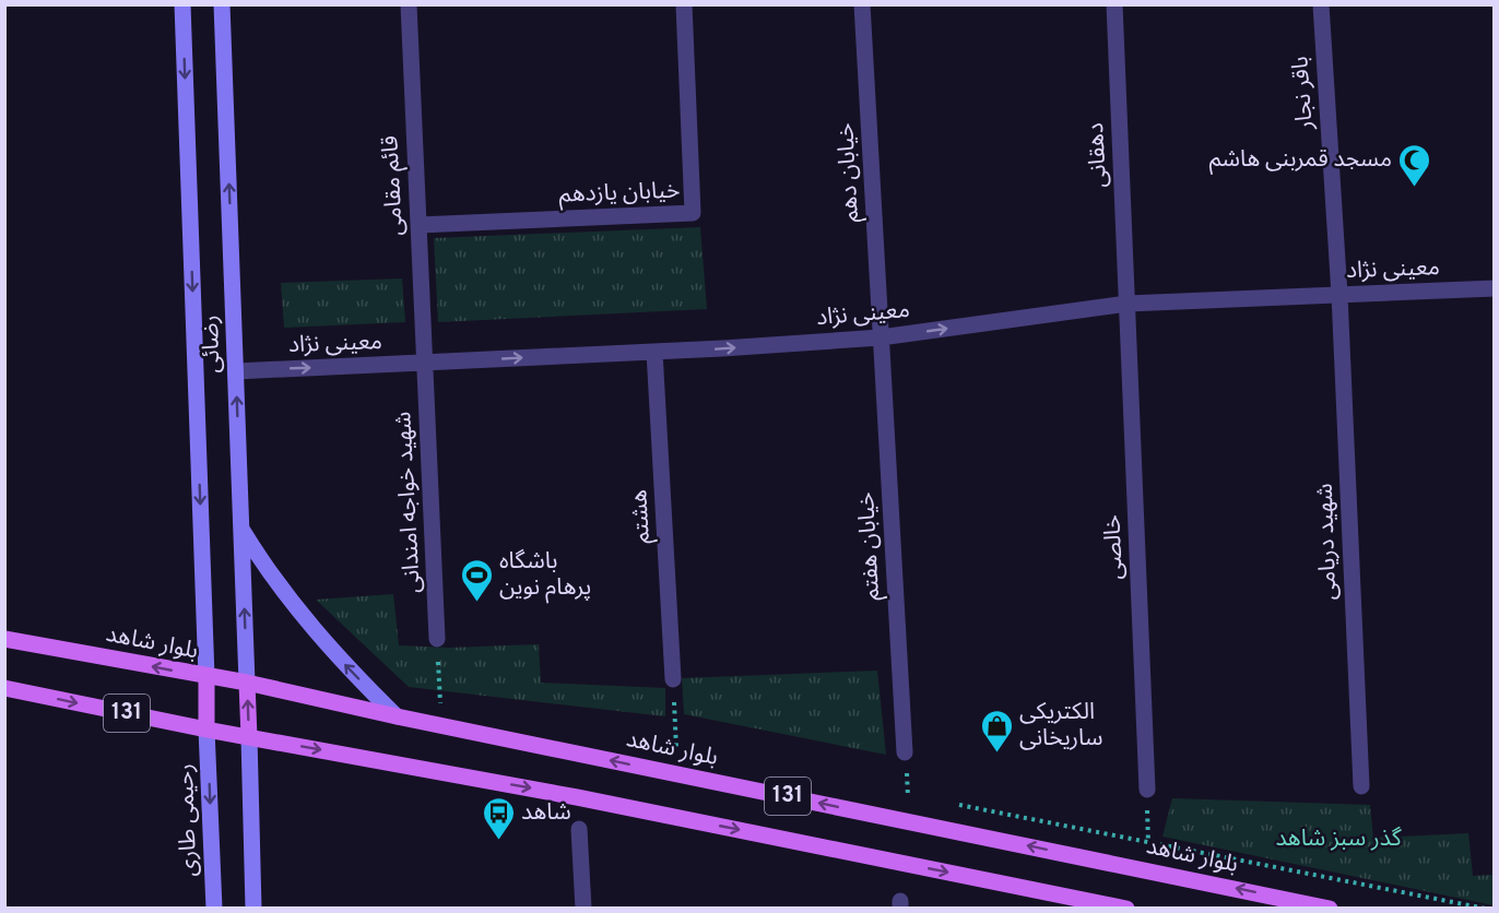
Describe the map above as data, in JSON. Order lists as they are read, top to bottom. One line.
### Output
{"streets":{"main road":["رضائی","بلوار شاهد","131","رحیمی طاری"],"street":["باقر نجار","دهقانی","خیابان دهم","قائم مقامی","خیابان یازدهم","معینی نژاد","شهید خواجه امندانی","هشتم","شهید دریامی","خیابان هفتم","خالصی"]},"crossings":[["باقر نجار","معینی نژاد"],["باقر نجار","شهید دریامی"],["دهقانی","معینی نژاد"],["دهقانی","خالصی"],["خیابان دهم","معینی نژاد"],["خیابان دهم","خیابان هفتم"],["قائم مقامی","خیابان یازدهم"],["قائم مقامی","معینی نژاد"],["قائم مقامی","شهید خواجه امندانی"],["معینی نژاد","رضائی"],["معینی نژاد","شهید خواجه امندانی"],["معینی نژاد","هشتم"],["معینی نژاد","شهید دریامی"],["معینی نژاد","خیابان هفتم"],["معینی نژاد","خالصی"],["رضائی","بلوار شاهد"],["131","رحیمی طاری"]],"one_way":["معینی نژاد"],"parks":["گذر سبز شاهد"],"places":{"mosque":["مسجد قمربنی هاشم"],"sports":["باشگاه پرهام نوین"],"shop":["الکتریکی ساریخانی"],"bus stop":["شاهد"]}}
